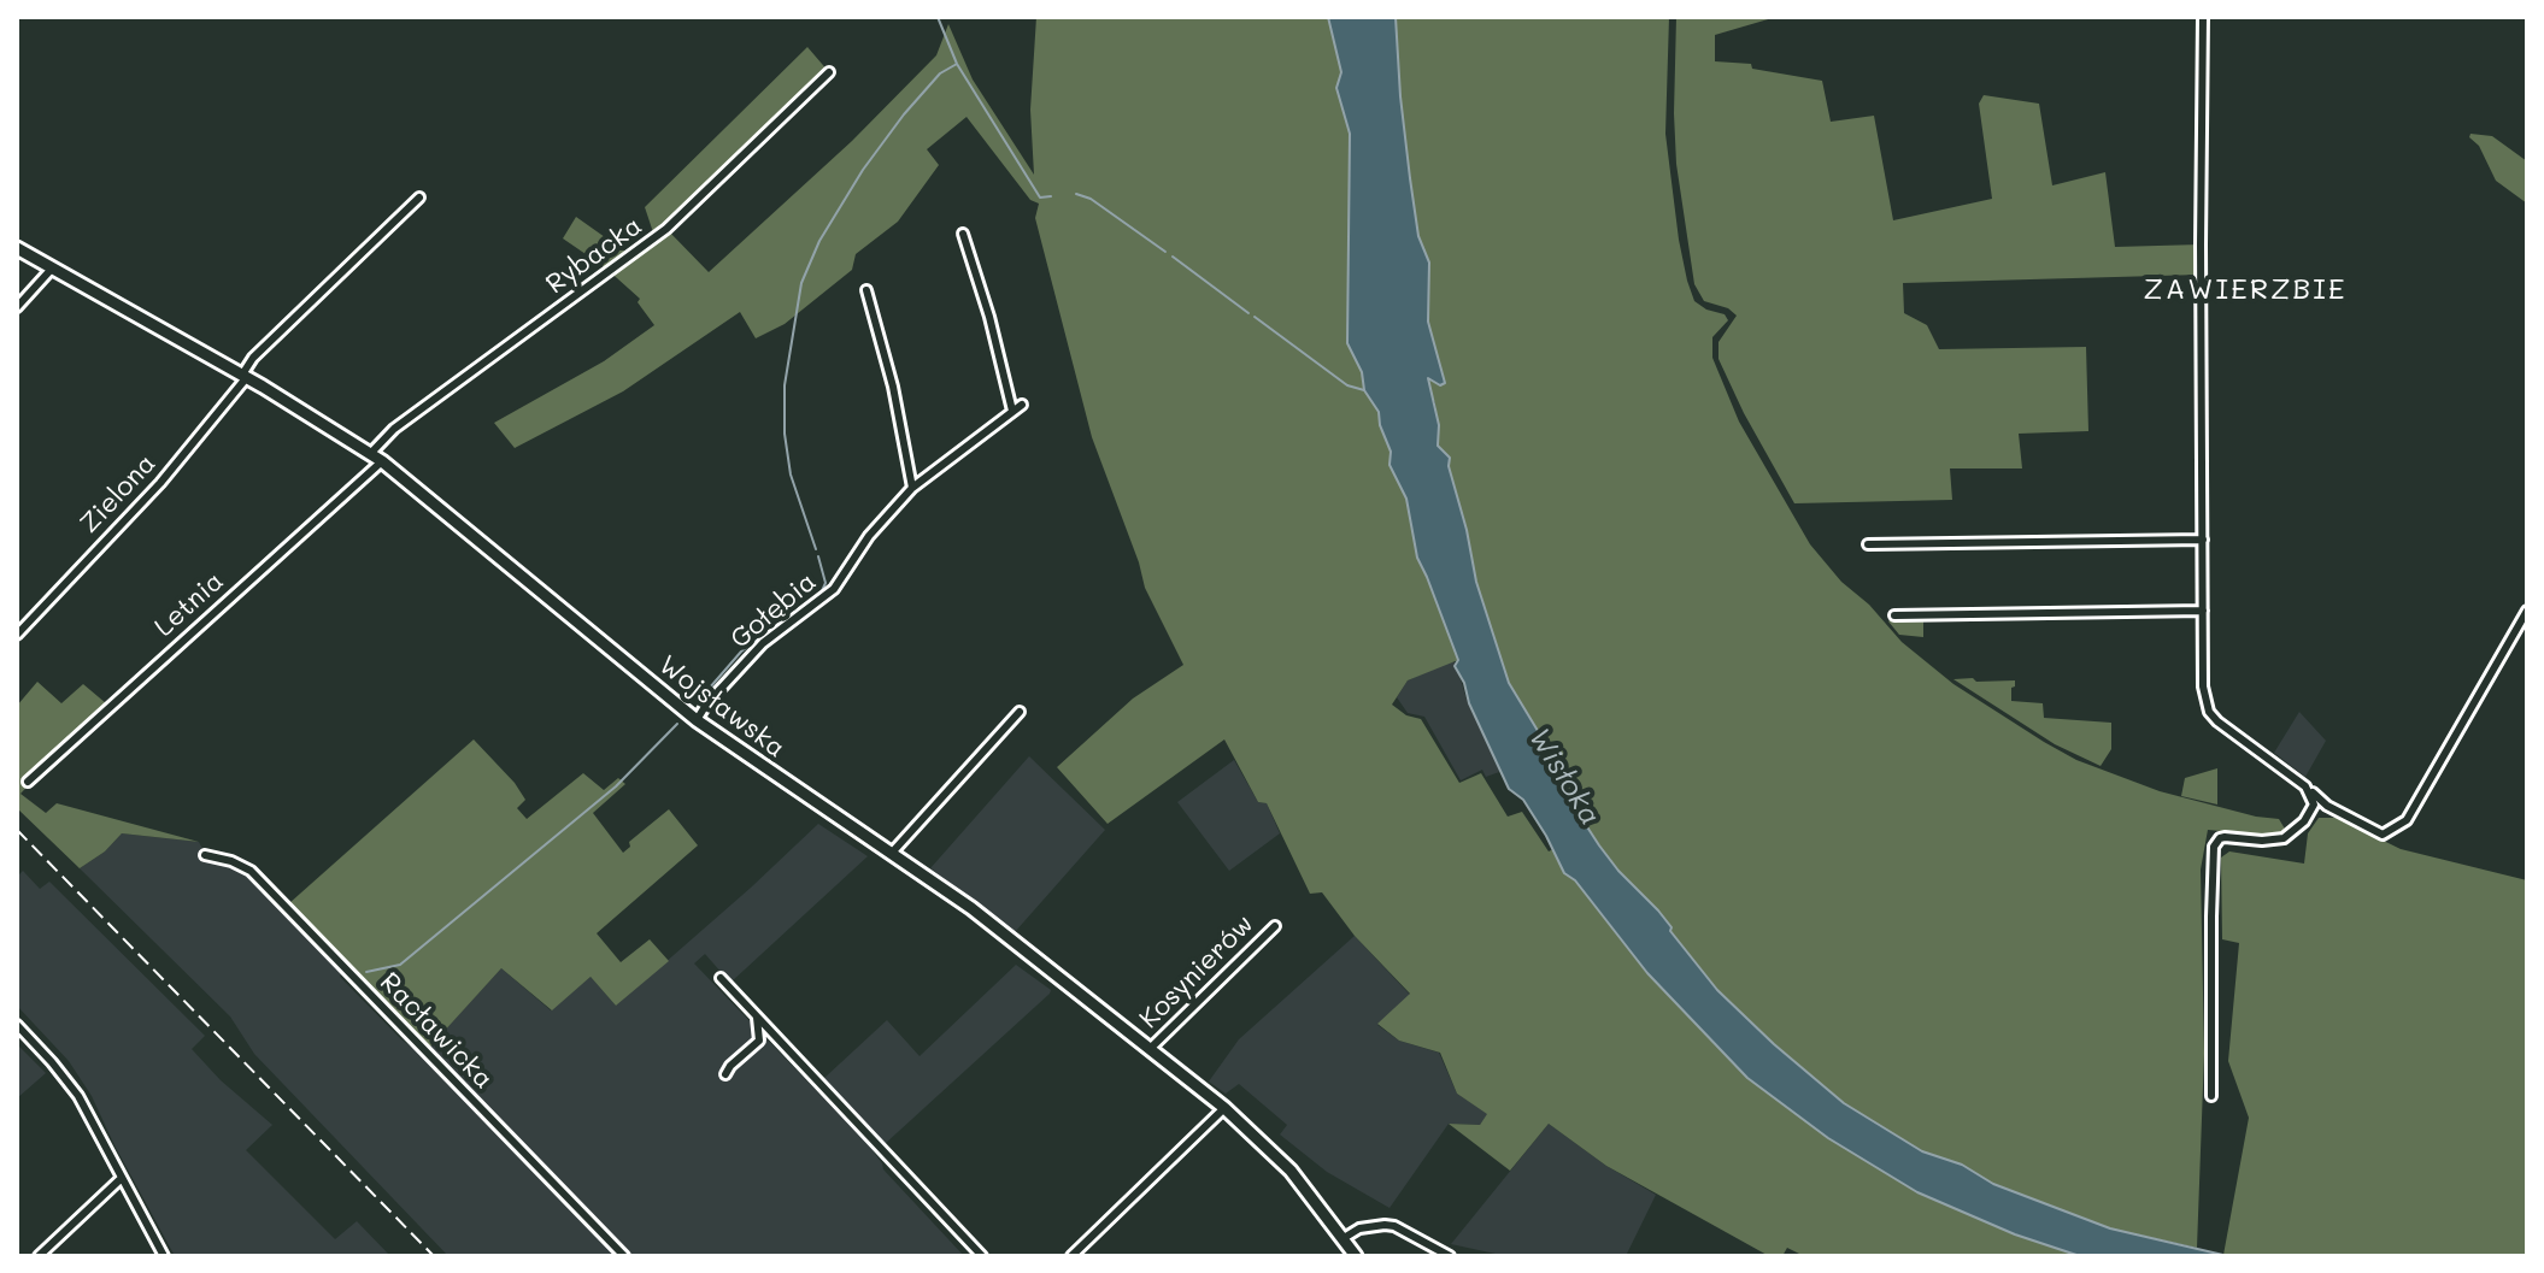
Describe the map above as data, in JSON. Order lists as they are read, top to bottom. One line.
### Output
{"streets":{"street":["Rybacka","Zielona","Letnia","Gołębia","Wojsławska","Kosynierów","Racławicka"]},"crossings":[["Rybacka","Wojsławska"],["Zielona","Wojsławska"],["Letnia","Wojsławska"],["Gołębia","Wojsławska"],["Wojsławska","Kosynierów"]],"districts":["ZAWIERZBIE"],"water":["Wisłoka"]}
